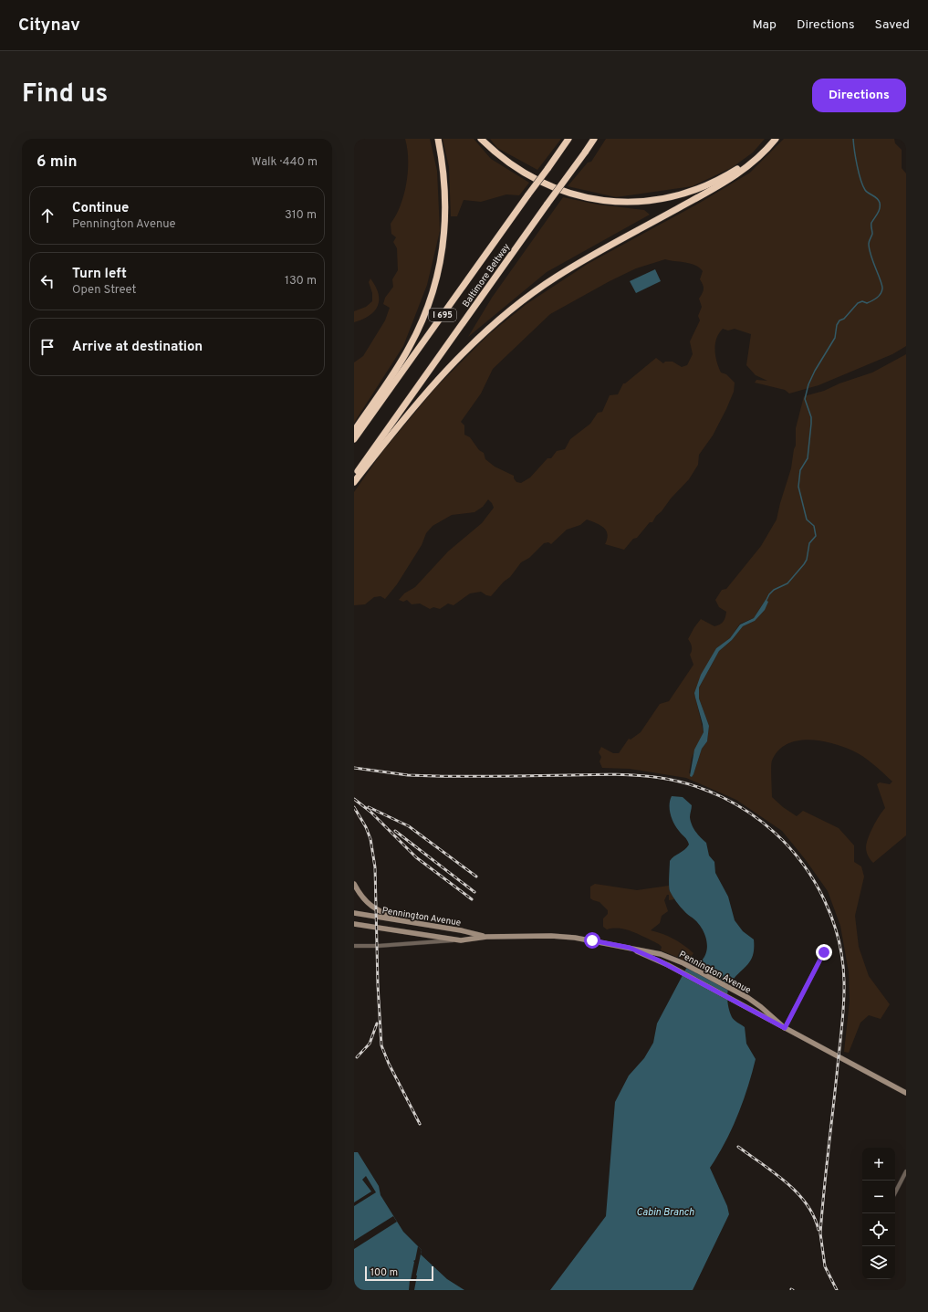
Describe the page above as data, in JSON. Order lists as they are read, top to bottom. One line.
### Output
{"streets":{"highway":["Baltimore Beltway","I 695"],"main road":["Pennington Avenue"]},"water":["Cabin Branch"],"scale_bar":"100 m","page":{"header":"Citynav","nav":["Map","Directions","Saved"],"title":"Find us","buttons":"Directions","heading":["6 min","Walk · 440 m"],"list":[["Continue","Pennington Avenue","310 m"],["Turn left","Open Street","130 m"],"Arrive at destination"],"map_buttons":["+","−"],"scale":"100 m"}}
